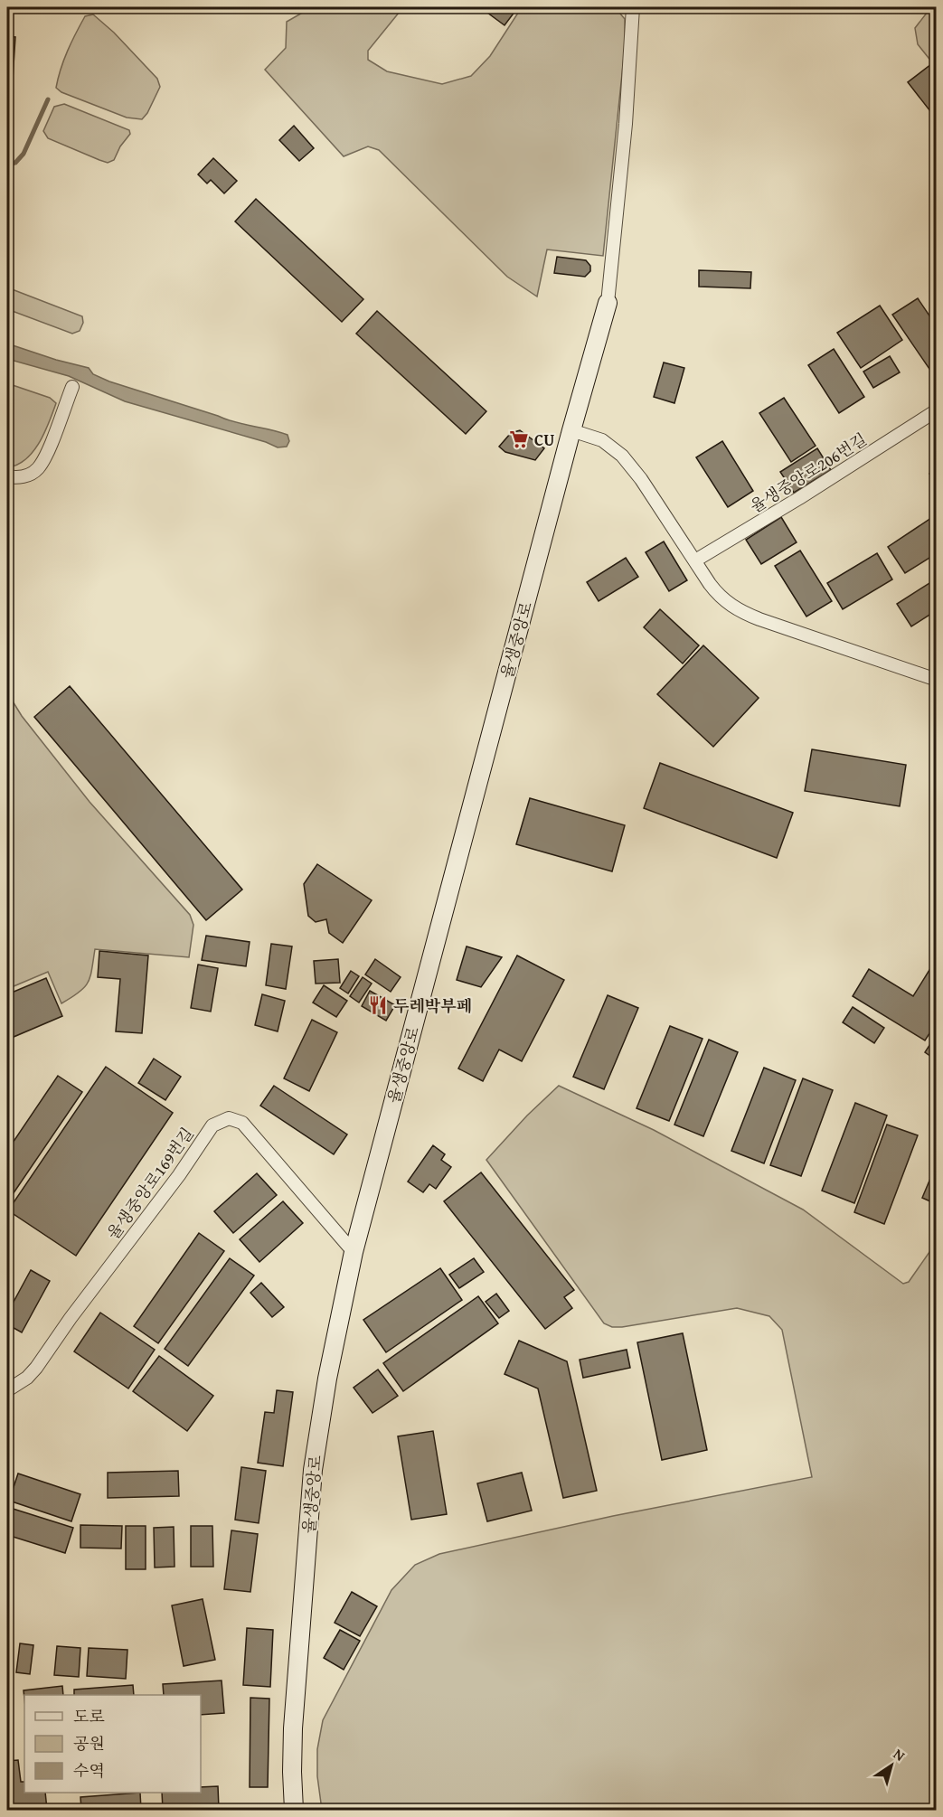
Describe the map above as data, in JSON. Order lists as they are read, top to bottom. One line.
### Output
{"streets":{"street":["율생중앙로206번길","율생중앙로","율생중앙로169번길"]},"crossings":[["율생중앙로","율생중앙로169번길"]],"places":{"supermarket":["CU"],"restaurant":["두레박부페"]},"legend":["도로","공원","수역"],"north":"top right"}
